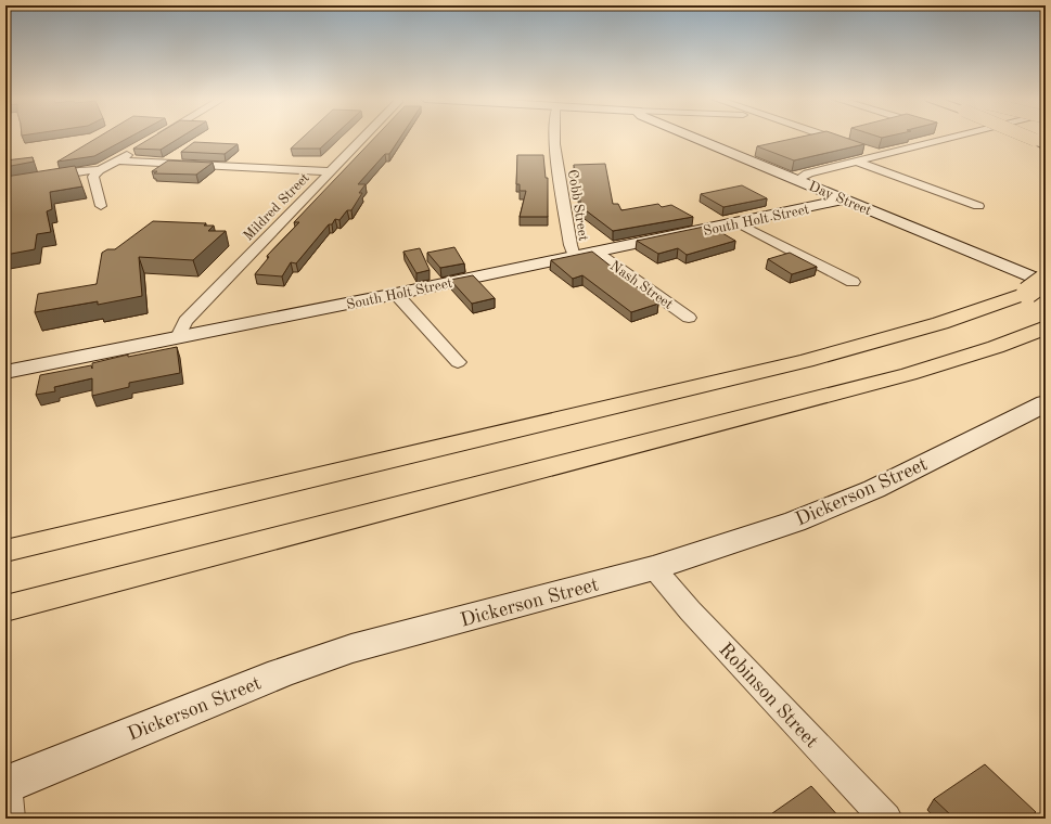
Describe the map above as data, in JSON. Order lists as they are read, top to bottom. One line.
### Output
{"streets":{"street":["Day Street","Cobb Street","Mildred Street","South Holt Street","Nash Street","Dickerson Street","Robinson Street"]},"crossings":[["Day Street","South Holt Street"],["Cobb Street","South Holt Street"],["Mildred Street","South Holt Street"],["South Holt Street","Nash Street"],["Dickerson Street","Robinson Street"]]}
